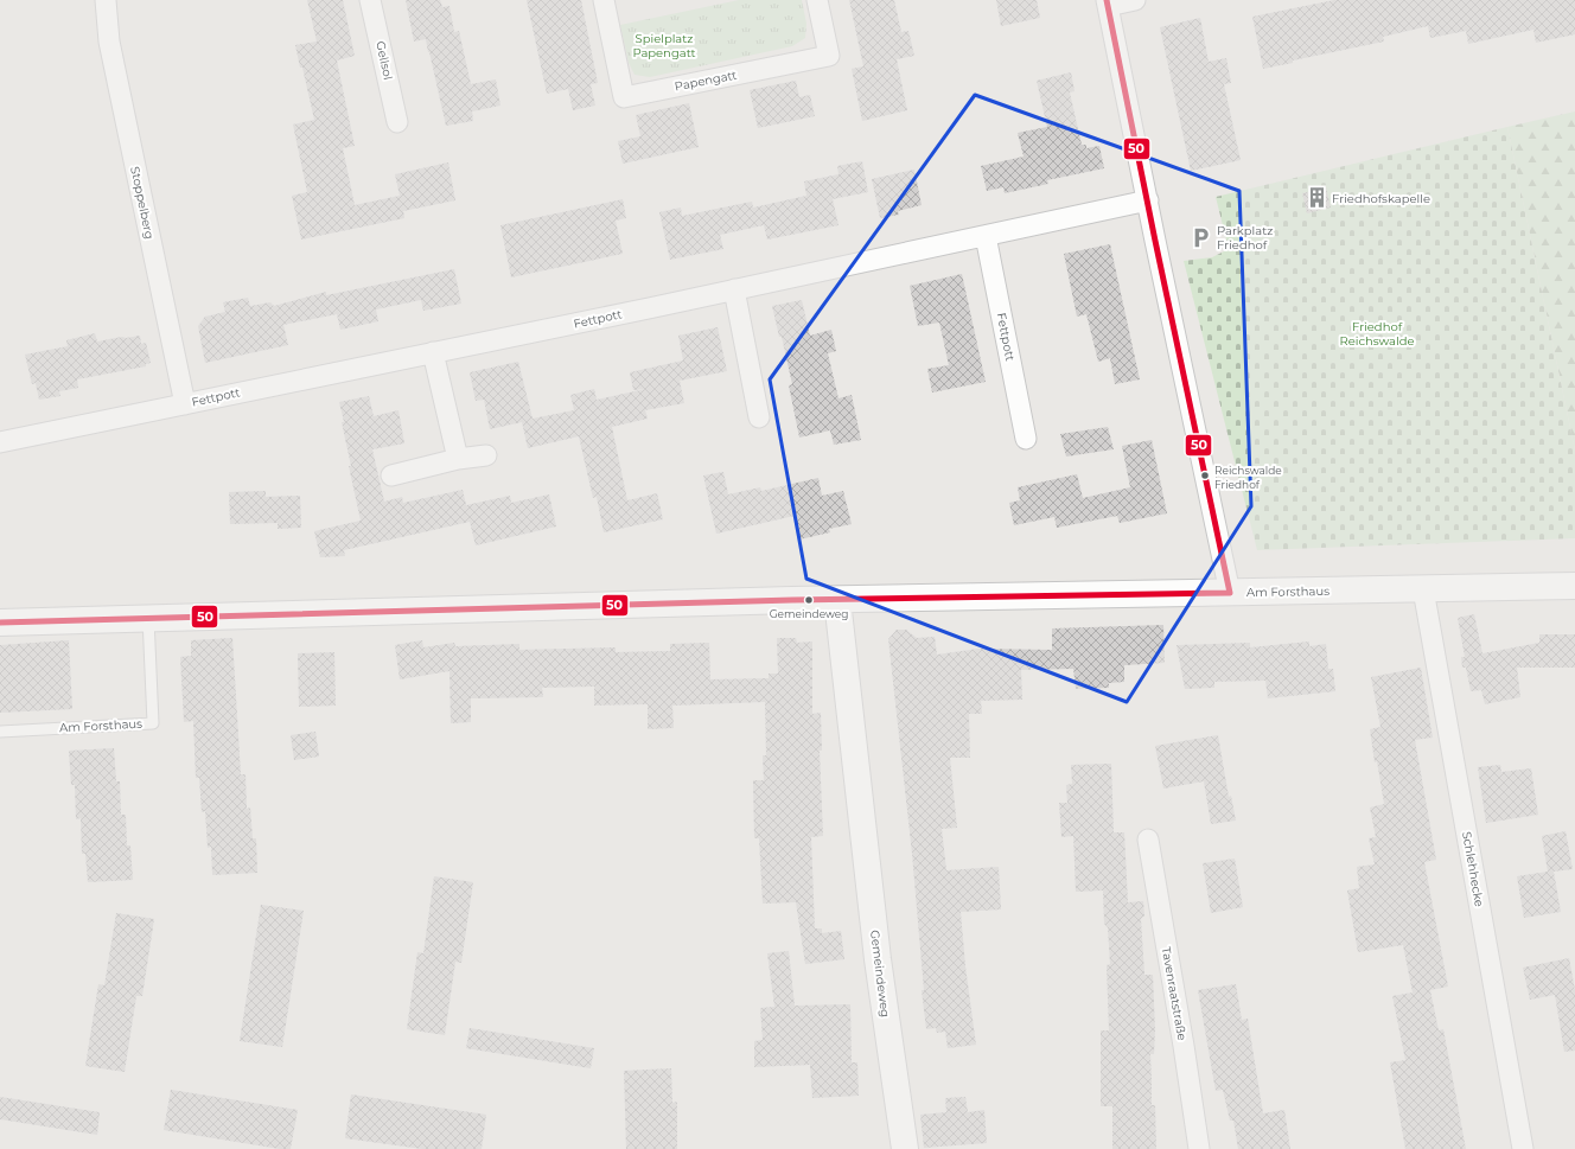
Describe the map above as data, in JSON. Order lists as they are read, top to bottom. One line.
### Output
{"streets":{"street":["Gellsol","Papengatt","Stoppelberg","Fettpott","Am Forsthaus","Schlehhecke","Gemeindeweg","Tavenraatstraße"]},"crossings":[["Stoppelberg","Fettpott"],["Am Forsthaus","Schlehhecke"],["Am Forsthaus","Gemeindeweg"]],"parks":["Spielplatz Papengatt","Friedhof Reichswalde"],"places":{"building":["Friedhofskapelle"],"parking":["Parkplatz Friedhof"],"other":["Reichswalde Friedhof","Gemeindeweg"]},"lines":["transit line 50"]}
